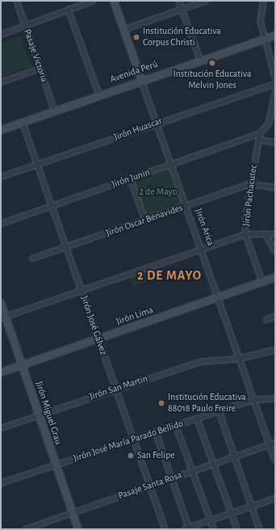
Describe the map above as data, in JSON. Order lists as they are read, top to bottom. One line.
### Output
{"streets":{"street":["Pasaje Victoria","Avenida Perú","Jirón Huascar","Jirón Junin","Jirón Pachacutec","Jirón Oscar Benavides","Jirón Arica","Jirón Lima","Jirón José Gálvez","Jirón San Martin","Jirón Miguel Grau","Jirón José María Parado Bellido","Pasaje Santa Rosa"]},"crossings":[["Pasaje Victoria","Avenida Perú"],["Avenida Perú","Jirón Arica"],["Avenida Perú","Jirón José Gálvez"],["Jirón Huascar","Jirón Arica"],["Jirón Huascar","Jirón José Gálvez"],["Jirón Junin","Jirón Pachacutec"],["Jirón Junin","Jirón Arica"],["Jirón Junin","Jirón José Gálvez"],["Jirón Pachacutec","Jirón Oscar Benavides"],["Jirón Pachacutec","Jirón Lima"],["Jirón Oscar Benavides","Jirón Arica"],["Jirón Oscar Benavides","Jirón José Gálvez"],["Jirón Arica","Jirón Lima"],["Jirón Arica","Jirón San Martin"],["Jirón Arica","Jirón José María Parado Bellido"],["Jirón Arica","Pasaje Santa Rosa"],["Jirón Lima","Jirón José Gálvez"],["Jirón Lima","Jirón Miguel Grau"],["Jirón José Gálvez","Jirón San Martin"],["Jirón José Gálvez","Jirón José María Parado Bellido"],["Jirón José Gálvez","Pasaje Santa Rosa"],["Jirón San Martin","Jirón Miguel Grau"],["Jirón Miguel Grau","Jirón José María Parado Bellido"],["Jirón Miguel Grau","Pasaje Santa Rosa"]],"districts":["2 DE MAYO"],"parks":["2 de Mayo"],"places":["Institución Educativa Corpus Christi","Institución Educativa Melvin Jones","Institución Educativa 88018 Paulo Freire","San Felipe"]}
